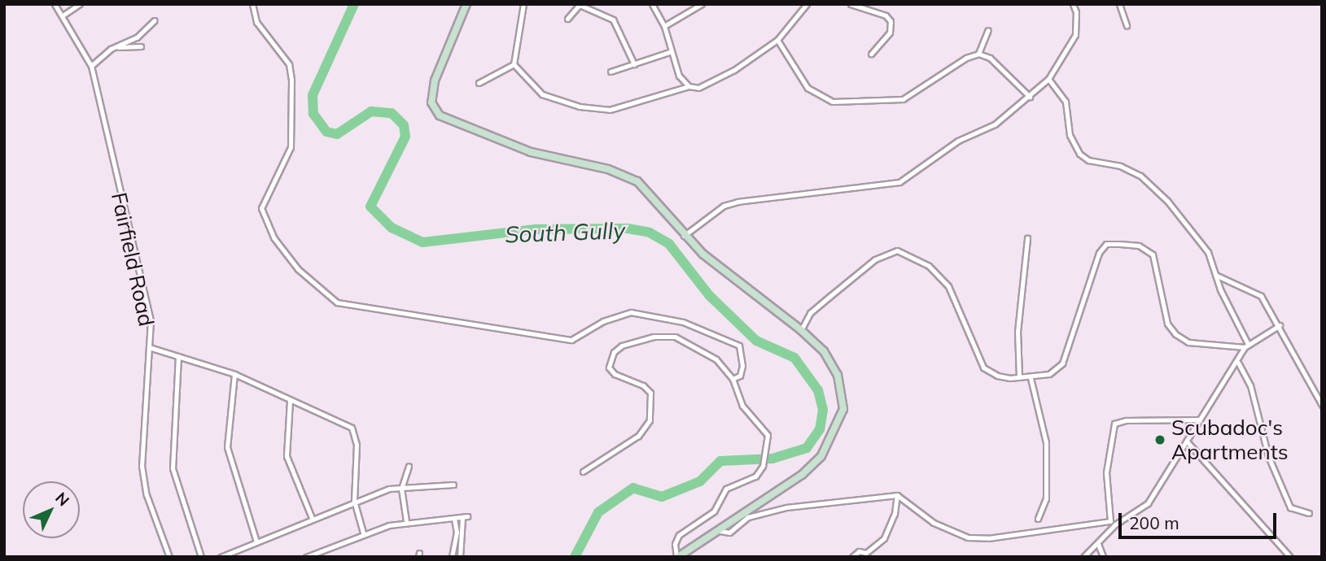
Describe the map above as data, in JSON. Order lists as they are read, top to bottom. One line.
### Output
{"streets":{"street":["Fairfield Road"]},"water":["South Gully"],"places":["Scubadoc's Apartments"],"scale_bar":"200 m","north":"top right"}
